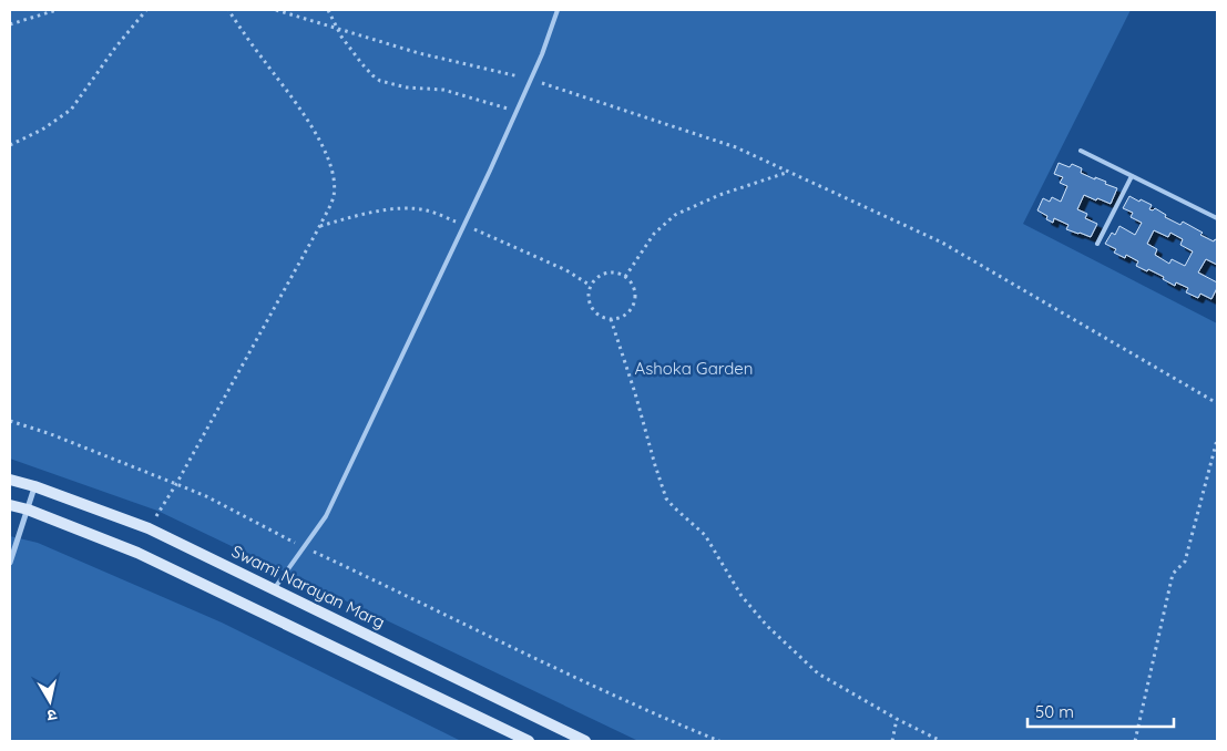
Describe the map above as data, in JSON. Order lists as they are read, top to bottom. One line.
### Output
{"streets":{"main road":["Swami Narayan Marg"]},"parks":["Ashoka Garden"],"scale_bar":"50 m","north":"bottom"}
